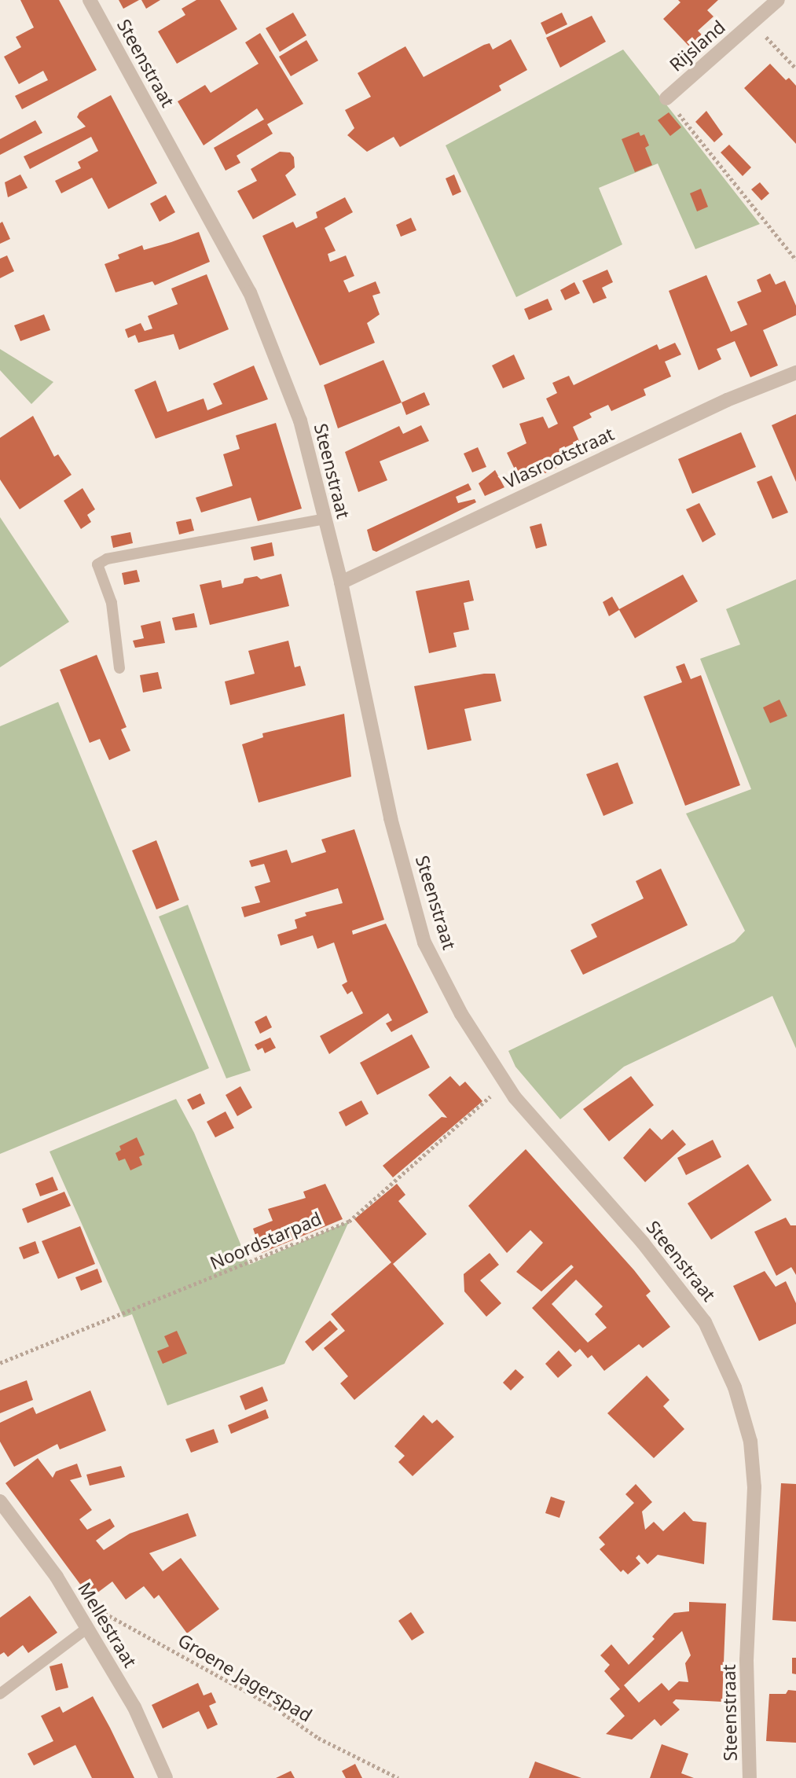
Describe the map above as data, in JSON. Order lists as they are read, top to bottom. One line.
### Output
{"streets":{"street":["Rijsland","Steenstraat","Vlasrootstraat","Mellestraat"],"path":["Noordstarpad","Groene Jagerspad"]},"crossings":[["Steenstraat","Vlasrootstraat"],["Steenstraat","Noordstarpad"],["Mellestraat","Groene Jagerspad"]]}
